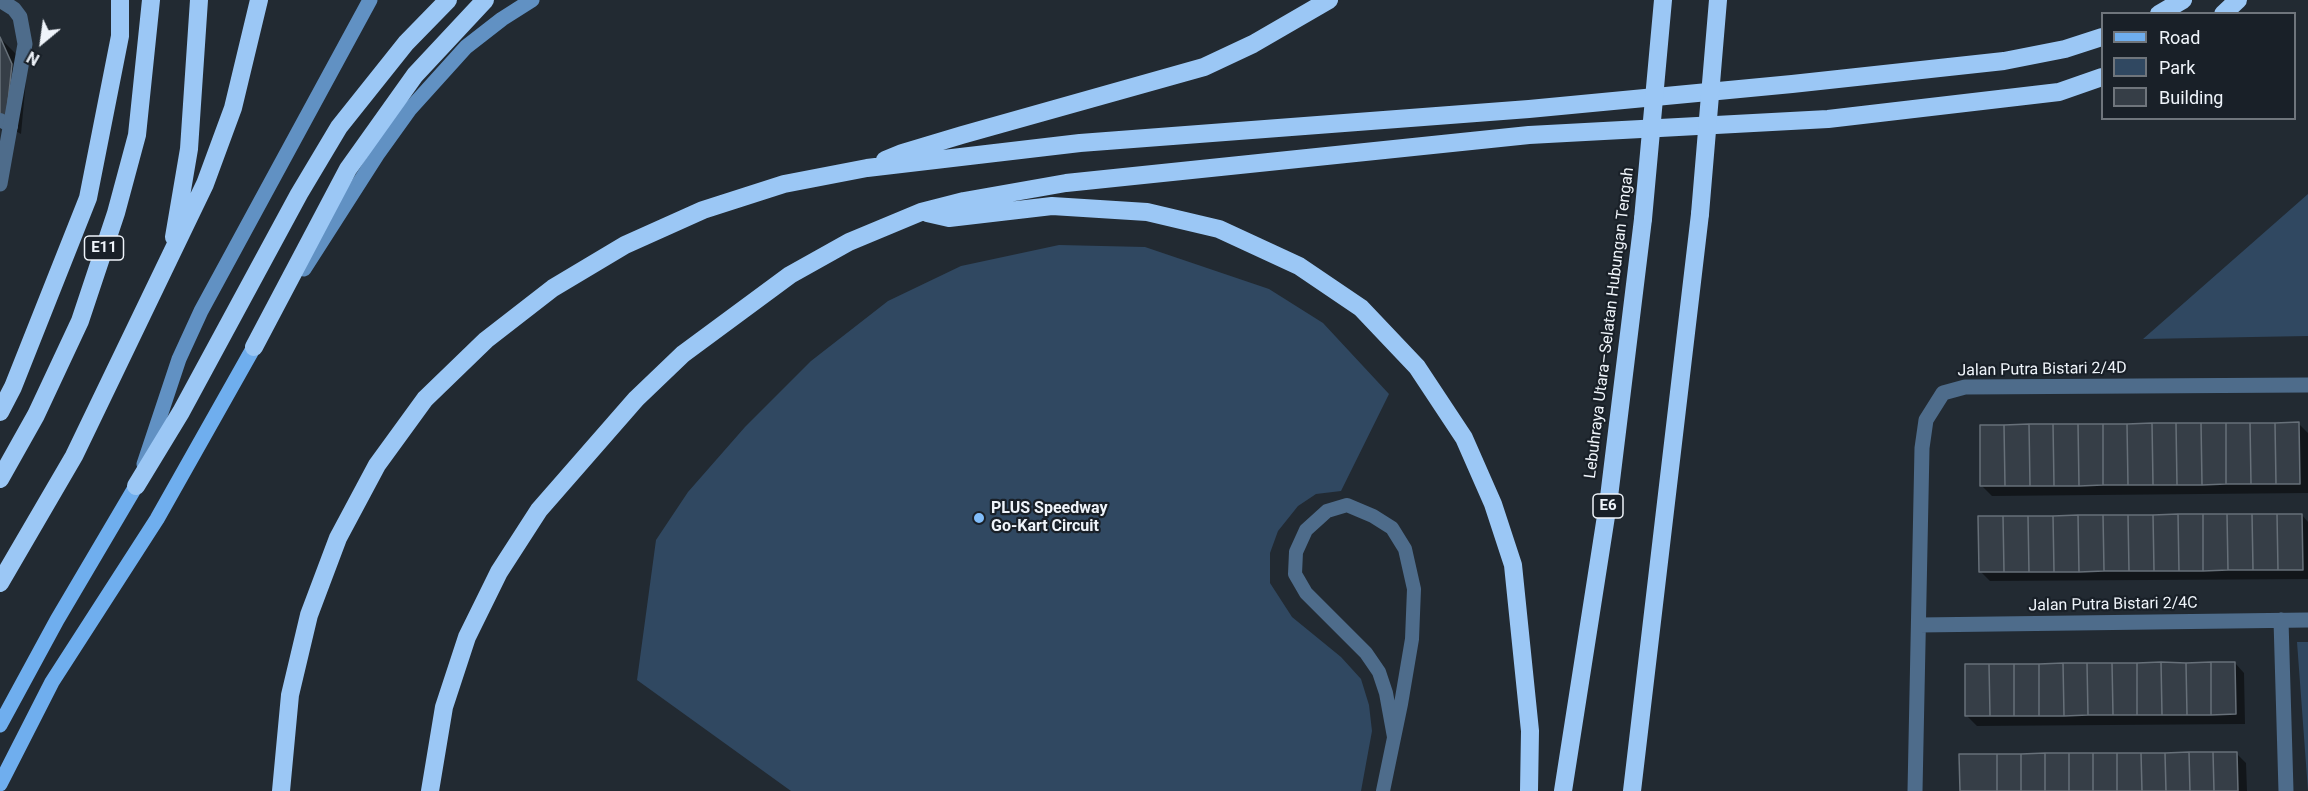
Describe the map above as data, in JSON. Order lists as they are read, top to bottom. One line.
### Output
{"streets":{"highway":["E11","Lebuhraya Utara–Selatan Hubungan Tengah","E6"],"street":["Jalan Putra Bistari 2/4D","Jalan Putra Bistari 2/4C"]},"crossings":[["Jalan Putra Bistari 2/4D","Jalan Putra Bistari 2/4C"]],"places":["PLUS Speedway Go-Kart Circuit"],"legend":["Road","Park","Building"],"north":"bottom left"}
